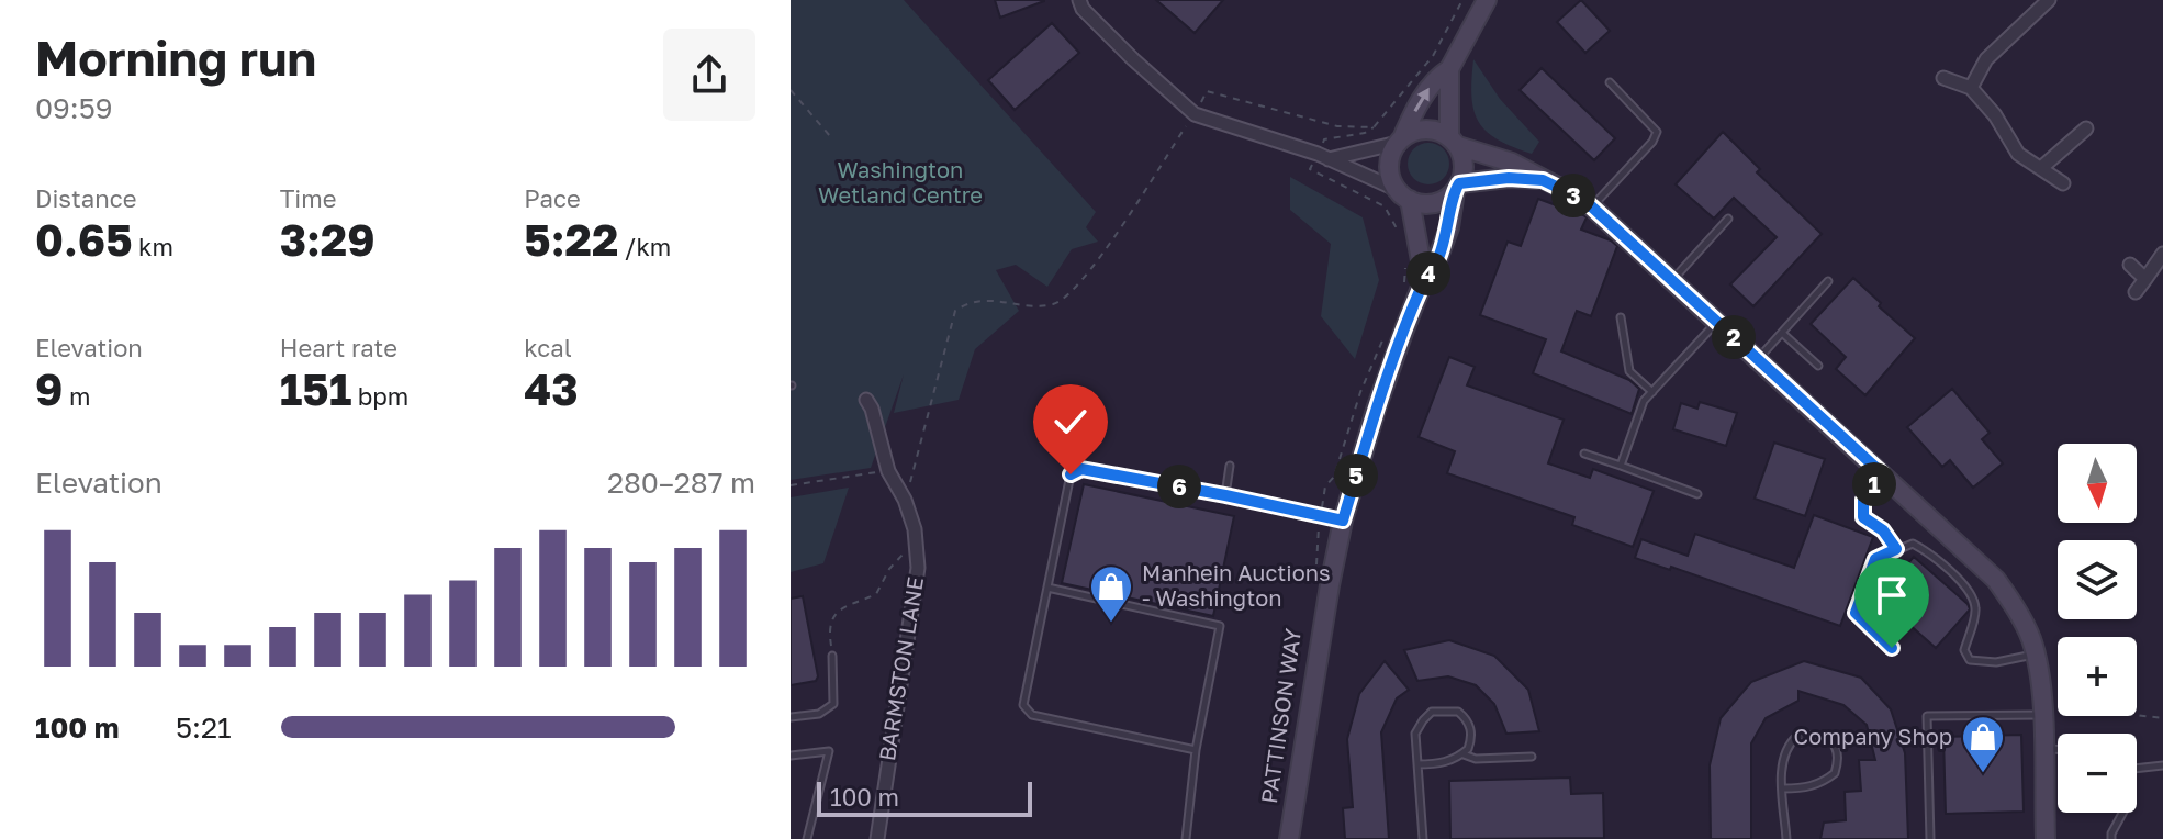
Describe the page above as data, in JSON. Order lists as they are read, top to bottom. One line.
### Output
{"streets":{"street":["BARMSTON LANE"]},"parks":["Washington Wetland Centre"],"places":{"shop":["Manhein Auctions - Washington","Company Shop"]},"scale_bar":"100 m","north":"bottom","page":{"heading":["Morning run","09:59"],"stats":[["Distance","0.65 km"],["Time","3:29"],["Pace","5:22 /km"],["Elevation","9 m"],["Heart rate","151 bpm"],["kcal","43"]],"pins":["3","4","2","5","1","6"],"map_buttons":["+","−"],"chart":["Elevation","280–287 m"],"list":[{"name":"100 m","note":"5:21"}],"scale":"100 m"}}
